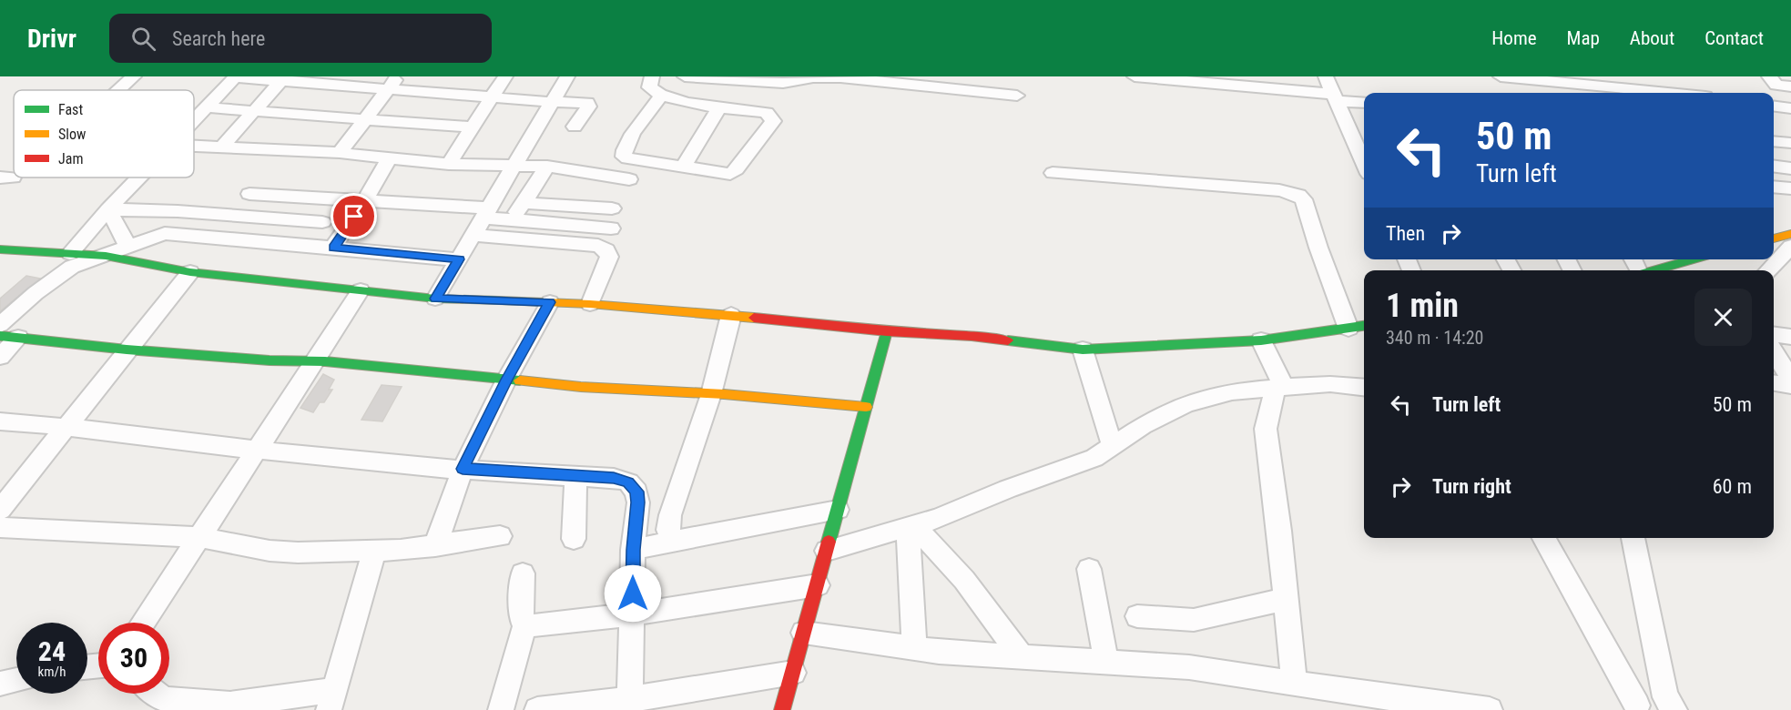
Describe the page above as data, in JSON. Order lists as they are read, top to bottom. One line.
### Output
{"legend":["Fast","Slow","Jam"],"page":{"header":"Drivr","search":"Search here","nav":["Home","Map","About","Contact"],"turn":["50 m","Turn left"],"then":"Then","heading":["1 min","340 m · 14:20"],"list":[{"name":"Turn left","value":"50 m"},{"name":"Turn right","value":"60 m"}],"speed":"24 km/h","limit":"30"}}
